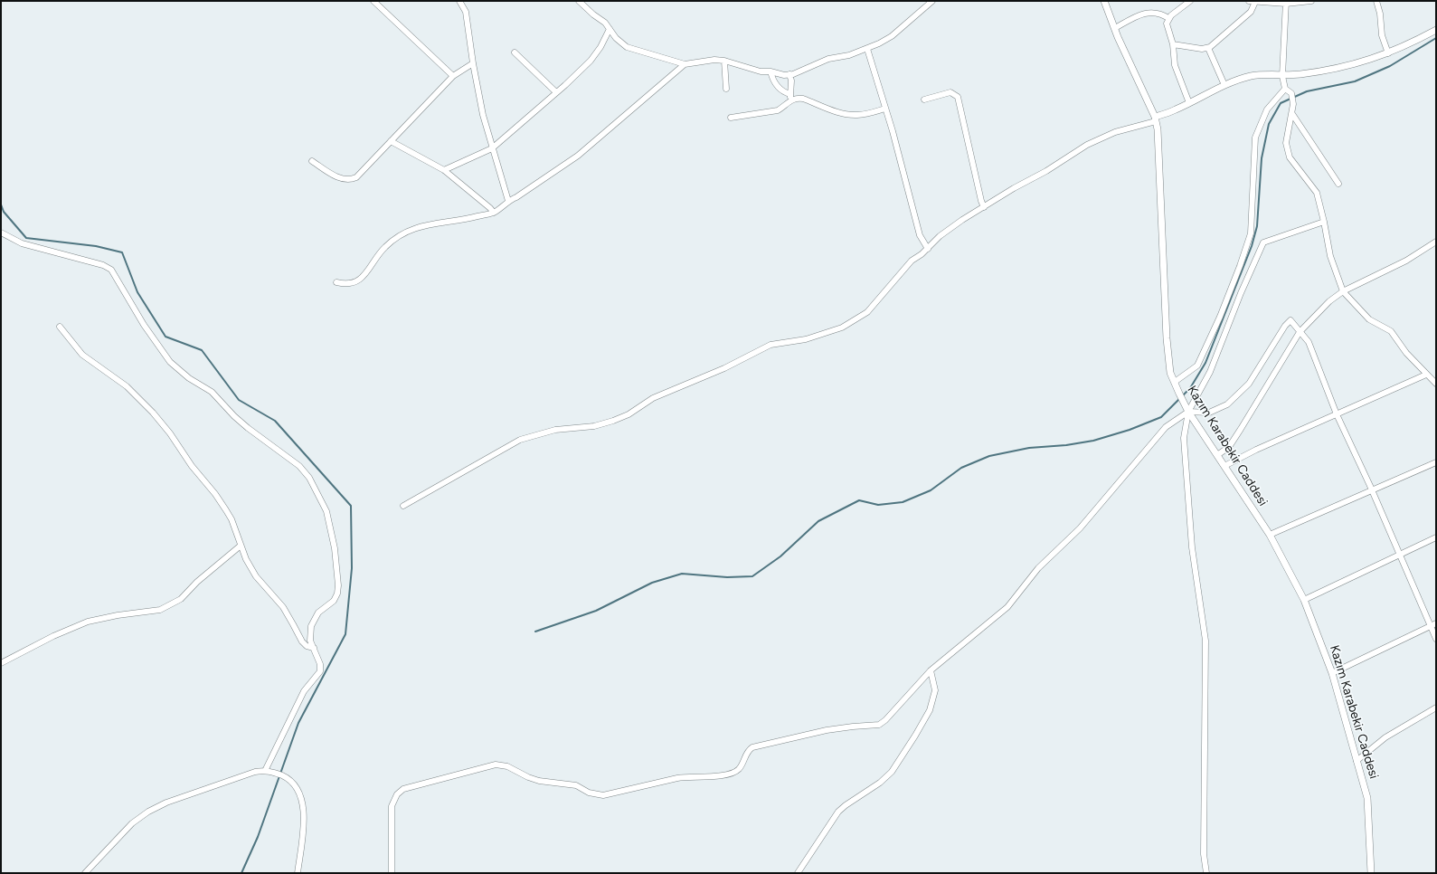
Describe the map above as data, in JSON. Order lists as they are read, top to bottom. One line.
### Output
{"streets":{"street":["Kazım Karabekir Caddesi"]}}
